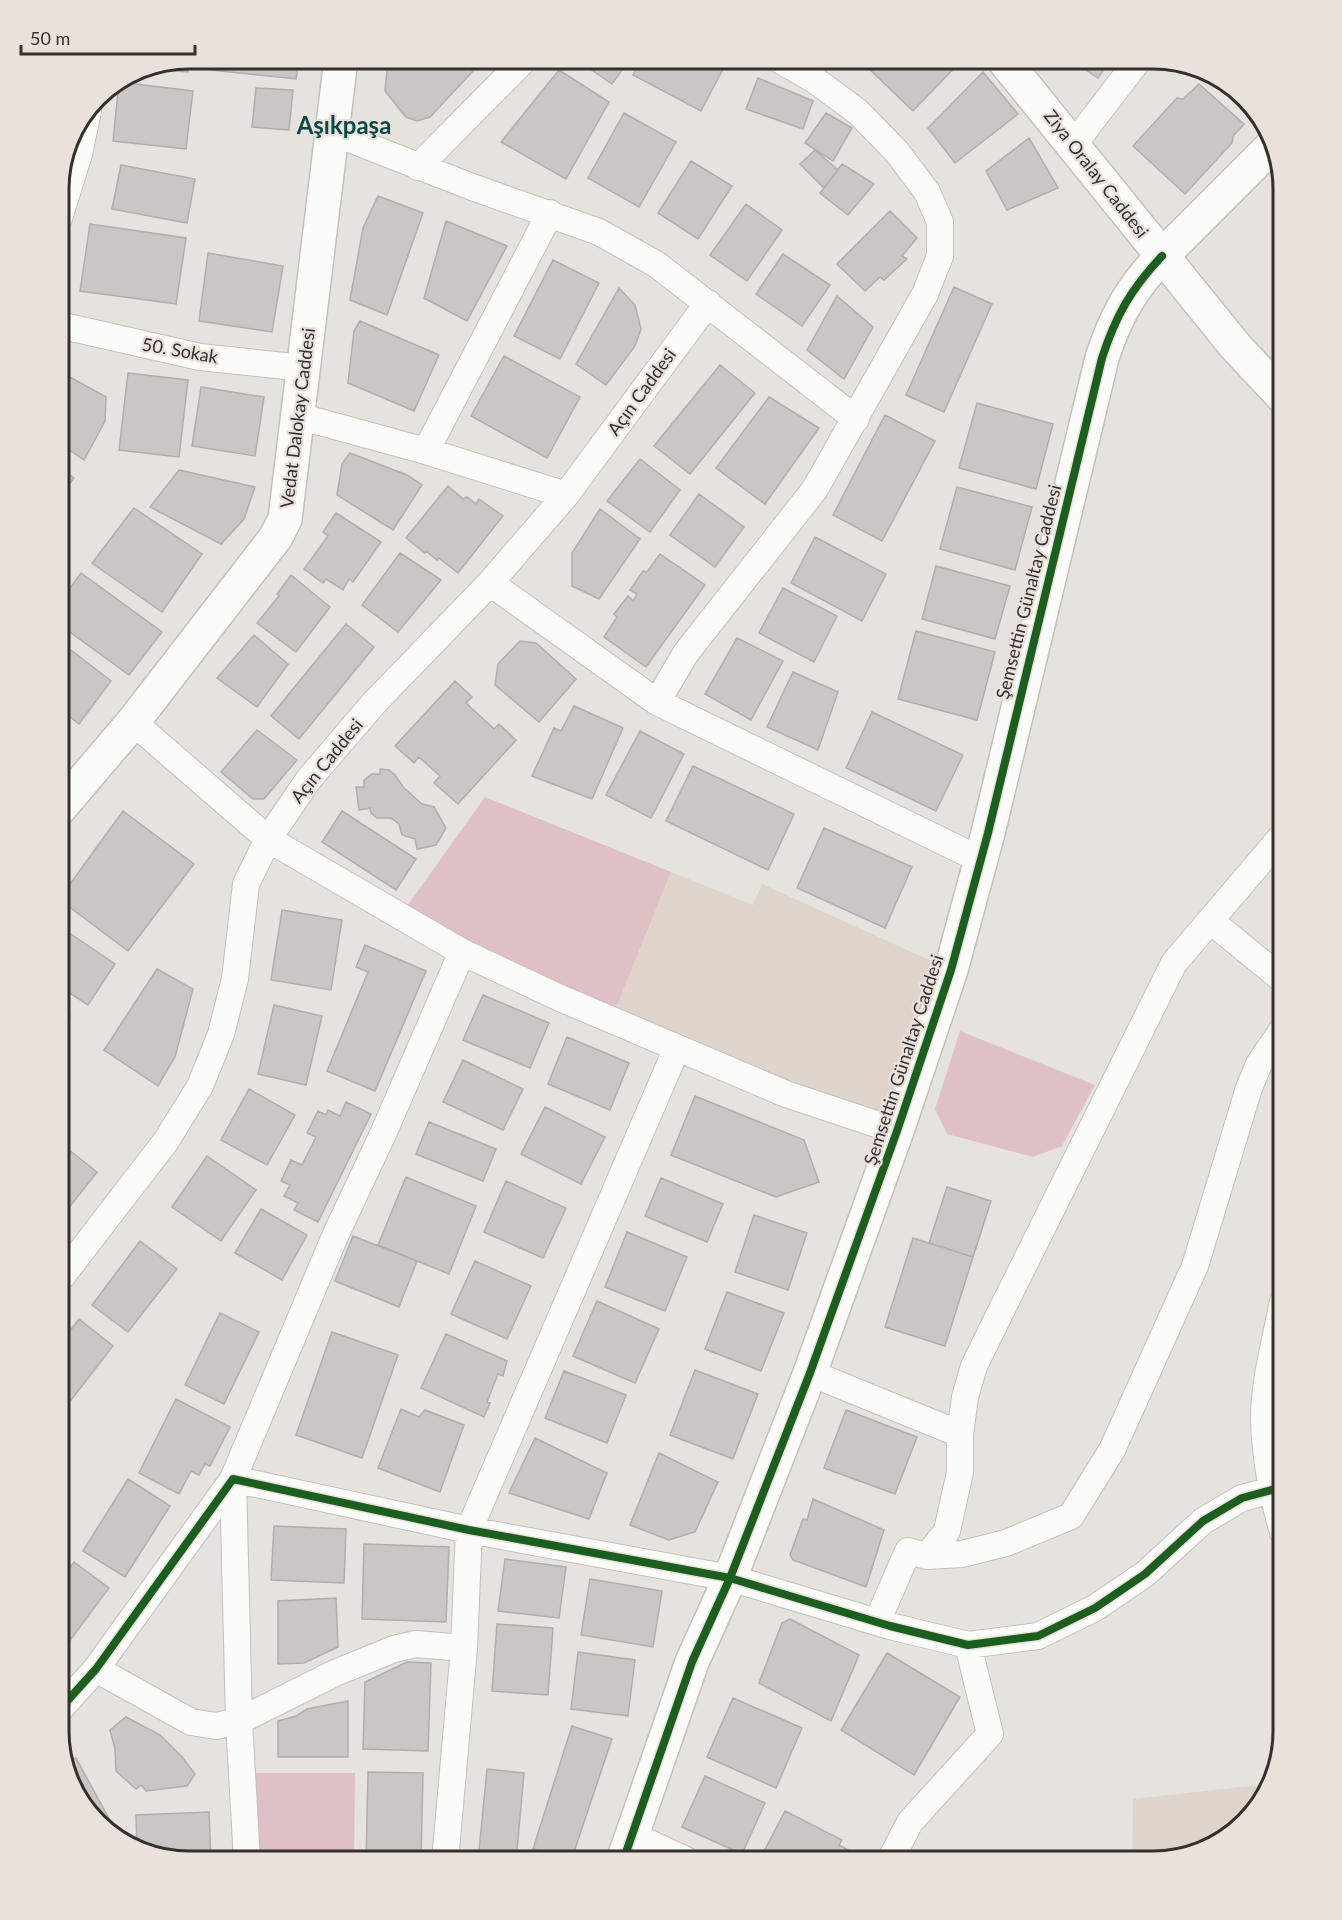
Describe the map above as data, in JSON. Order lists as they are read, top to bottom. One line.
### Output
{"streets":{"street":["Ziya Oralay Caddesi","50. Sokak","Açın Caddesi","Vedat Dalokay Caddesi","Şemsettin Günaltay Caddesi"]},"crossings":[["Ziya Oralay Caddesi","Şemsettin Günaltay Caddesi"],["50. Sokak","Vedat Dalokay Caddesi"]],"districts":["Aşıkpaşa"],"scale_bar":"50 m"}
